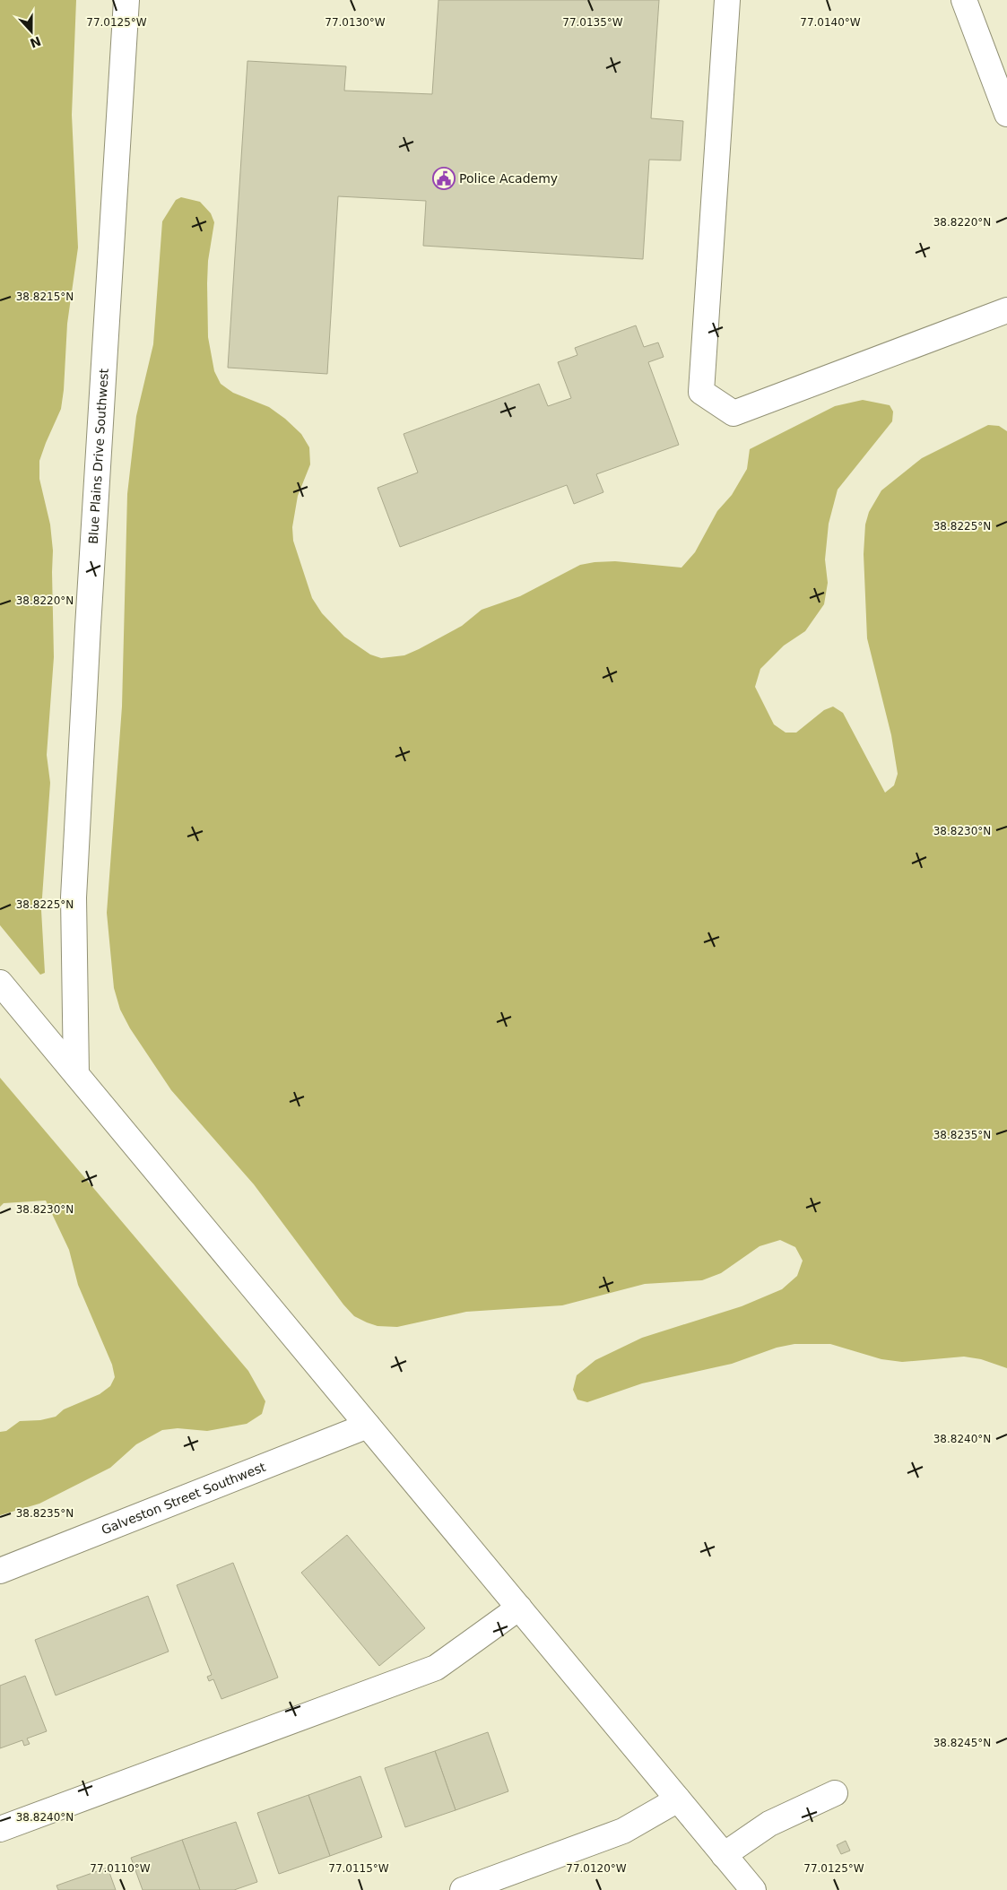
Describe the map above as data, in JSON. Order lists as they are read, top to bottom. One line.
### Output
{"streets":{"street":["Blue Plains Drive Southwest","Galveston Street Southwest"]},"places":{"public building":["Police Academy"]},"north":"bottom","coordinates":["77.0125°W","77.0130°W","77.0135°W","77.0140°W","38.8220°N","38.8215°N","38.8225°N","38.8230°N","38.8235°N","38.8240°N","38.8245°N","77.0110°W","77.0115°W","77.0120°W"]}
